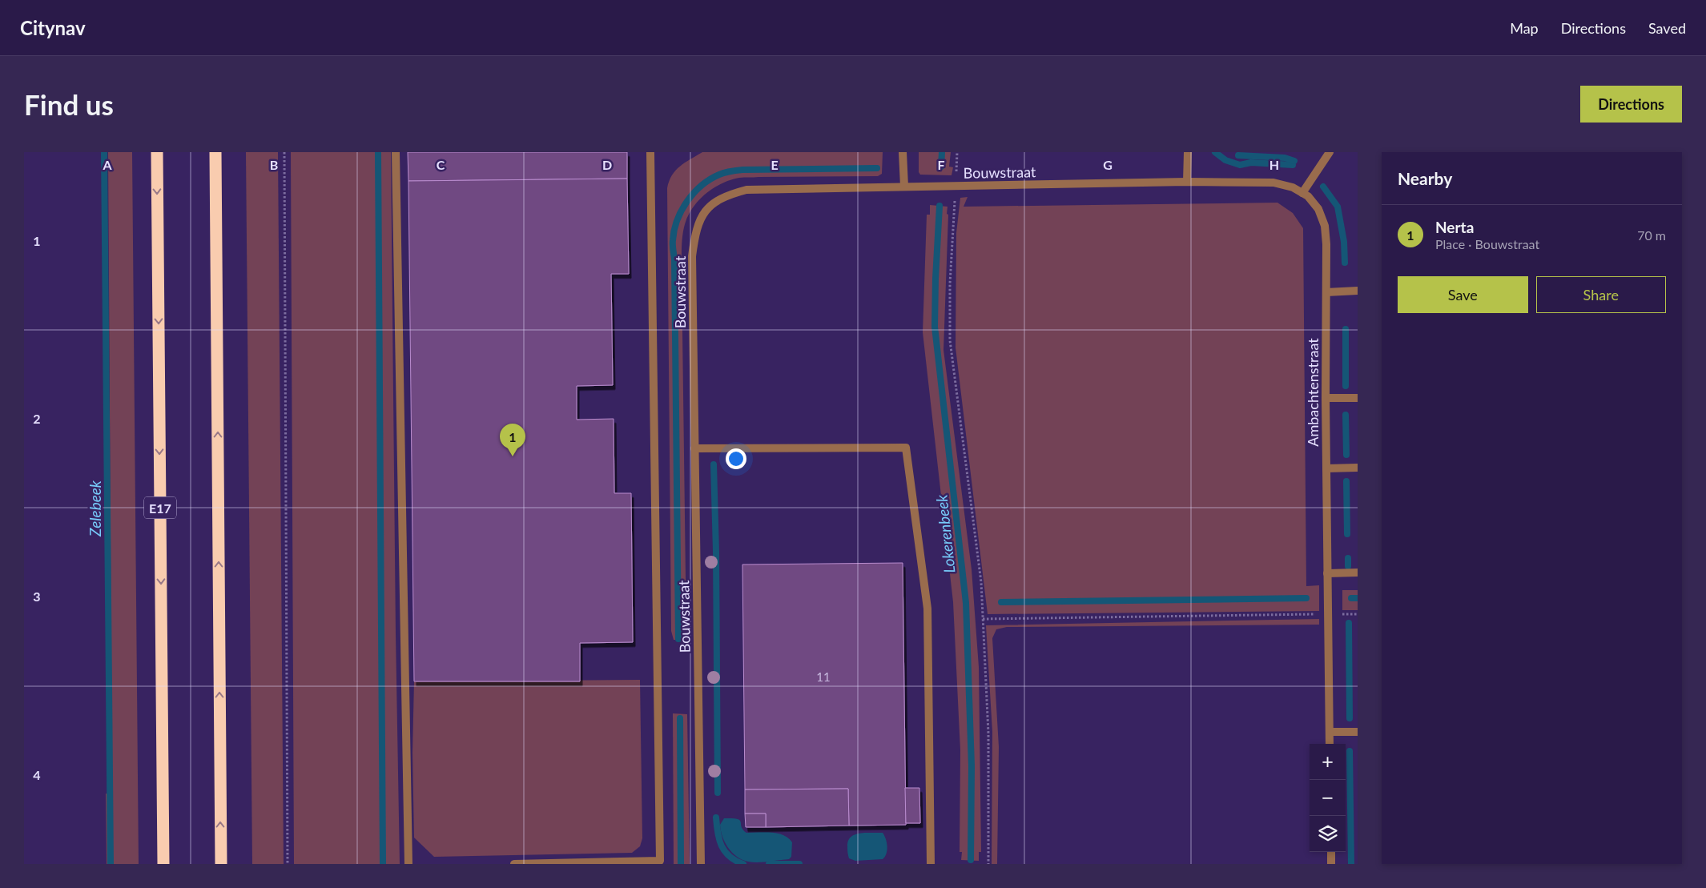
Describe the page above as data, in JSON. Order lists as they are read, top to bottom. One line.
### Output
{"streets":{"highway":["E17"],"street":["Bouwstraat","Ambachtenstraat"]},"crossings":[["Bouwstraat","Ambachtenstraat"]],"water":["Zelebeek","Lokerenbeek"],"house_numbers":["11"],"page":{"header":"Citynav","nav":["Map","Directions","Saved"],"buttons":["Directions",["Save","Share"]],"title":"Find us","heading":"Nearby","list":[{"mark":"1","name":"Nerta","note":"Place · Bouwstraat","value":"70 m"}],"pins":"1","map_buttons":["+","−"]},"grid":{"columns":["A","B","C","D","E","F","G","H"],"rows":["1","2","3","4"]}}
